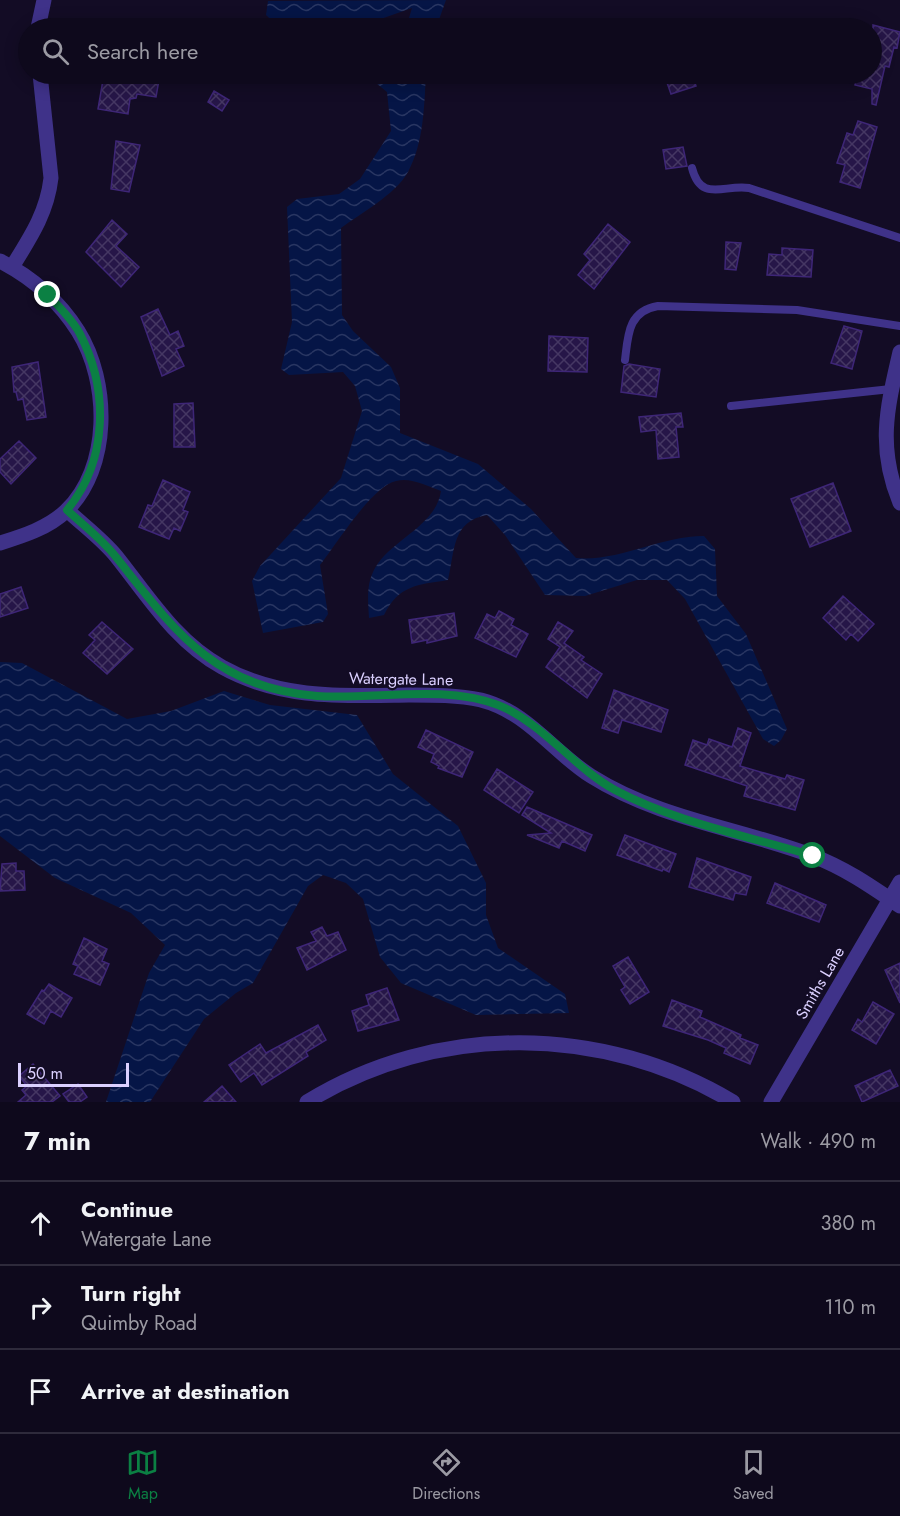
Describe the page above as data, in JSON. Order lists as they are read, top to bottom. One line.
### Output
{"streets":{"street":["Watergate Lane","Smiths Lane"]},"crossings":[["Watergate Lane","Smiths Lane"]],"scale_bar":"50 m","page":{"search":"Search here","scale":"50 m","heading":["7 min","Walk · 490 m"],"list":[["Continue","Watergate Lane","380 m"],["Turn right","Quimby Road","110 m"],"Arrive at destination"],"nav":["Map","Directions","Saved"]}}
